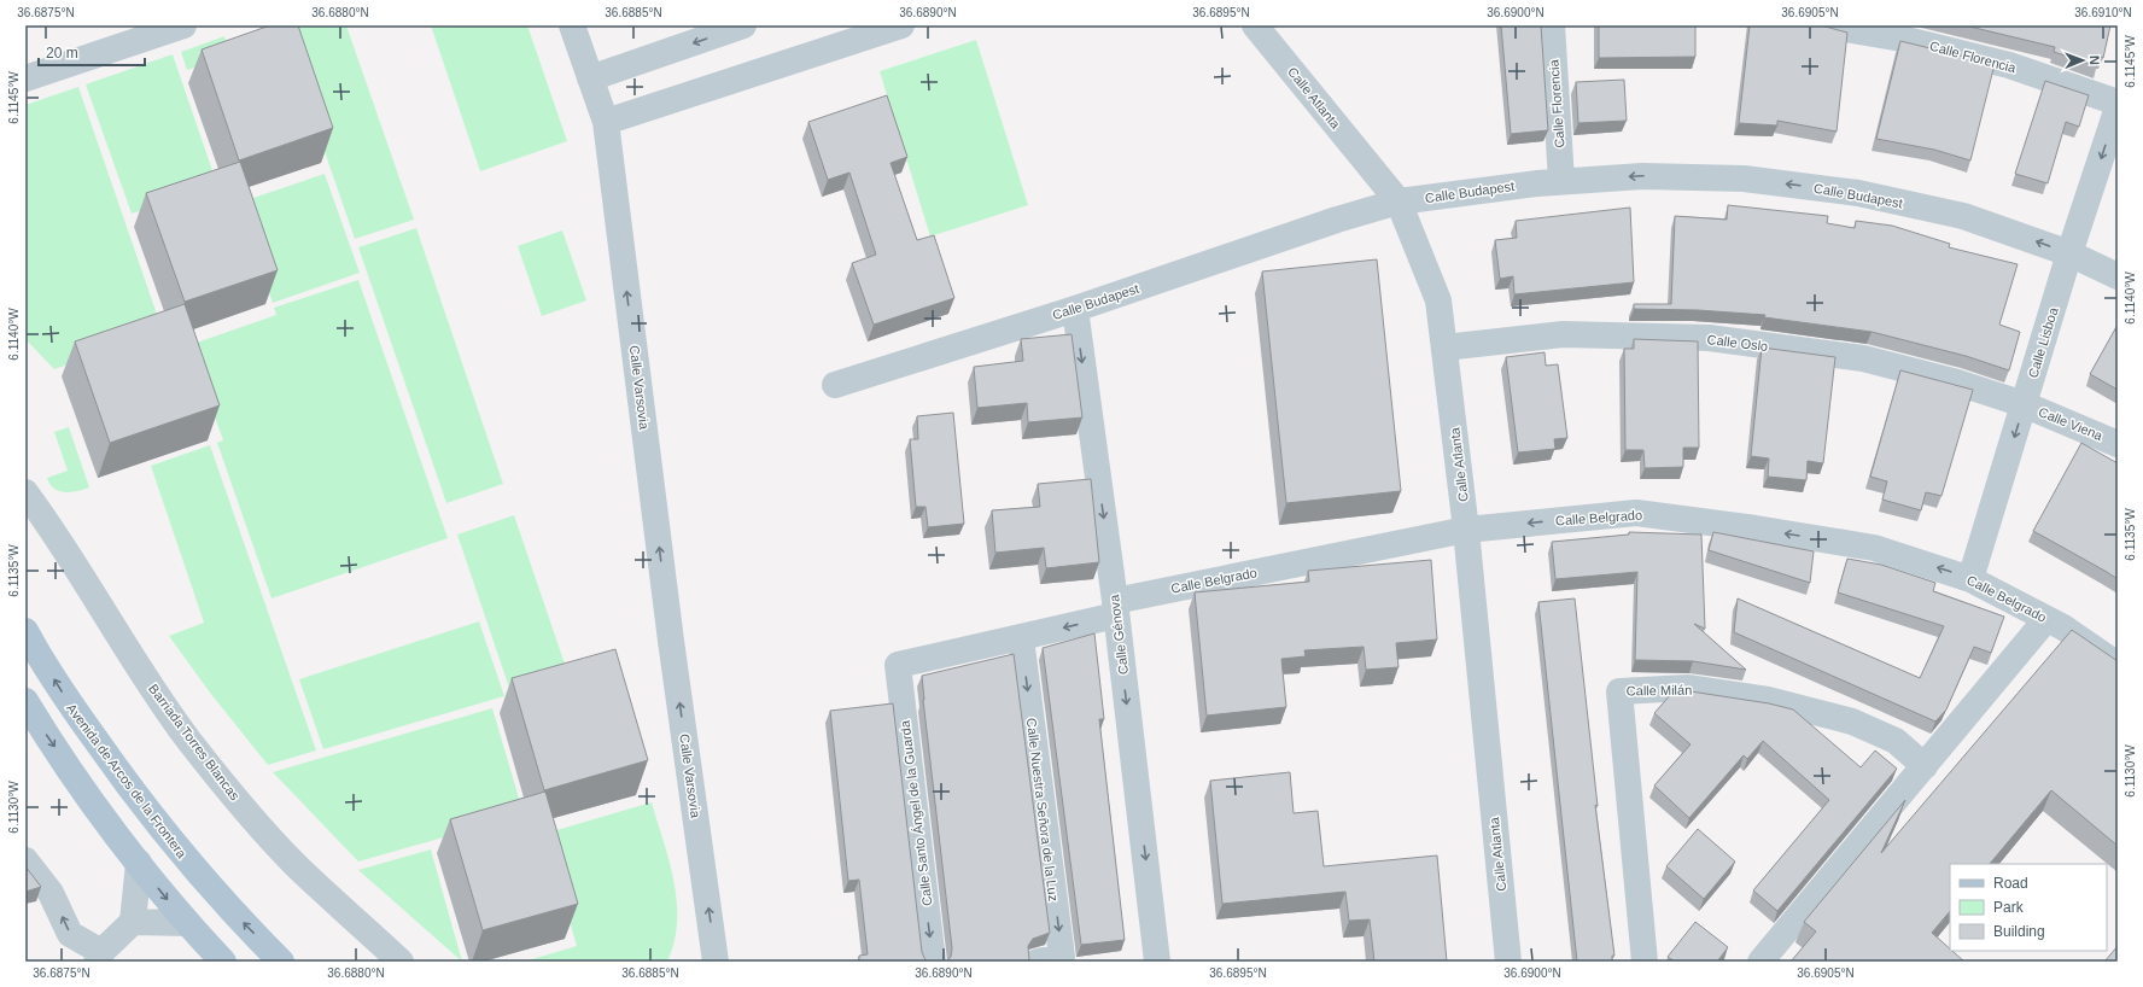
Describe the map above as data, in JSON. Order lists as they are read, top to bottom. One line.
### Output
{"streets":{"main road":["Avenida de Arcos de la Frontera"],"street":["Calle Florencia","Calle Atlanta","Calle Budapest","Calle Oslo","Calle Lisboa","Calle Varsovia","Calle Viena","Calle Belgrado","Calle Génova","Calle Milán","Barriada Torres Blancas","Calle Nuestra Señora de la Luz","Calle Santo Ángel de la Guarda"]},"crossings":[["Calle Florencia","Calle Budapest"],["Calle Atlanta","Calle Budapest"],["Calle Atlanta","Calle Oslo"],["Calle Atlanta","Calle Belgrado"],["Calle Budapest","Calle Lisboa"],["Calle Budapest","Calle Génova"],["Calle Oslo","Calle Lisboa"],["Calle Oslo","Calle Viena"],["Calle Lisboa","Calle Viena"],["Calle Lisboa","Calle Belgrado"],["Calle Belgrado","Calle Génova"],["Calle Belgrado","Calle Nuestra Señora de la Luz"],["Calle Belgrado","Calle Santo Ángel de la Guarda"]],"one_way":["Calle Budapest","Calle Lisboa","Calle Varsovia","Calle Belgrado","Calle Génova","Calle Nuestra Señora de la Luz","Calle Santo Ángel de la Guarda"],"legend":["Road","Park","Building"],"scale_bar":"20 m","north":"right","coordinates":["36.6875°N","36.6880°N","36.6885°N","36.6890°N","36.6895°N","36.6900°N","36.6905°N","36.6910°N","6.1145°W","6.1140°W","6.1135°W","6.1130°W"]}
